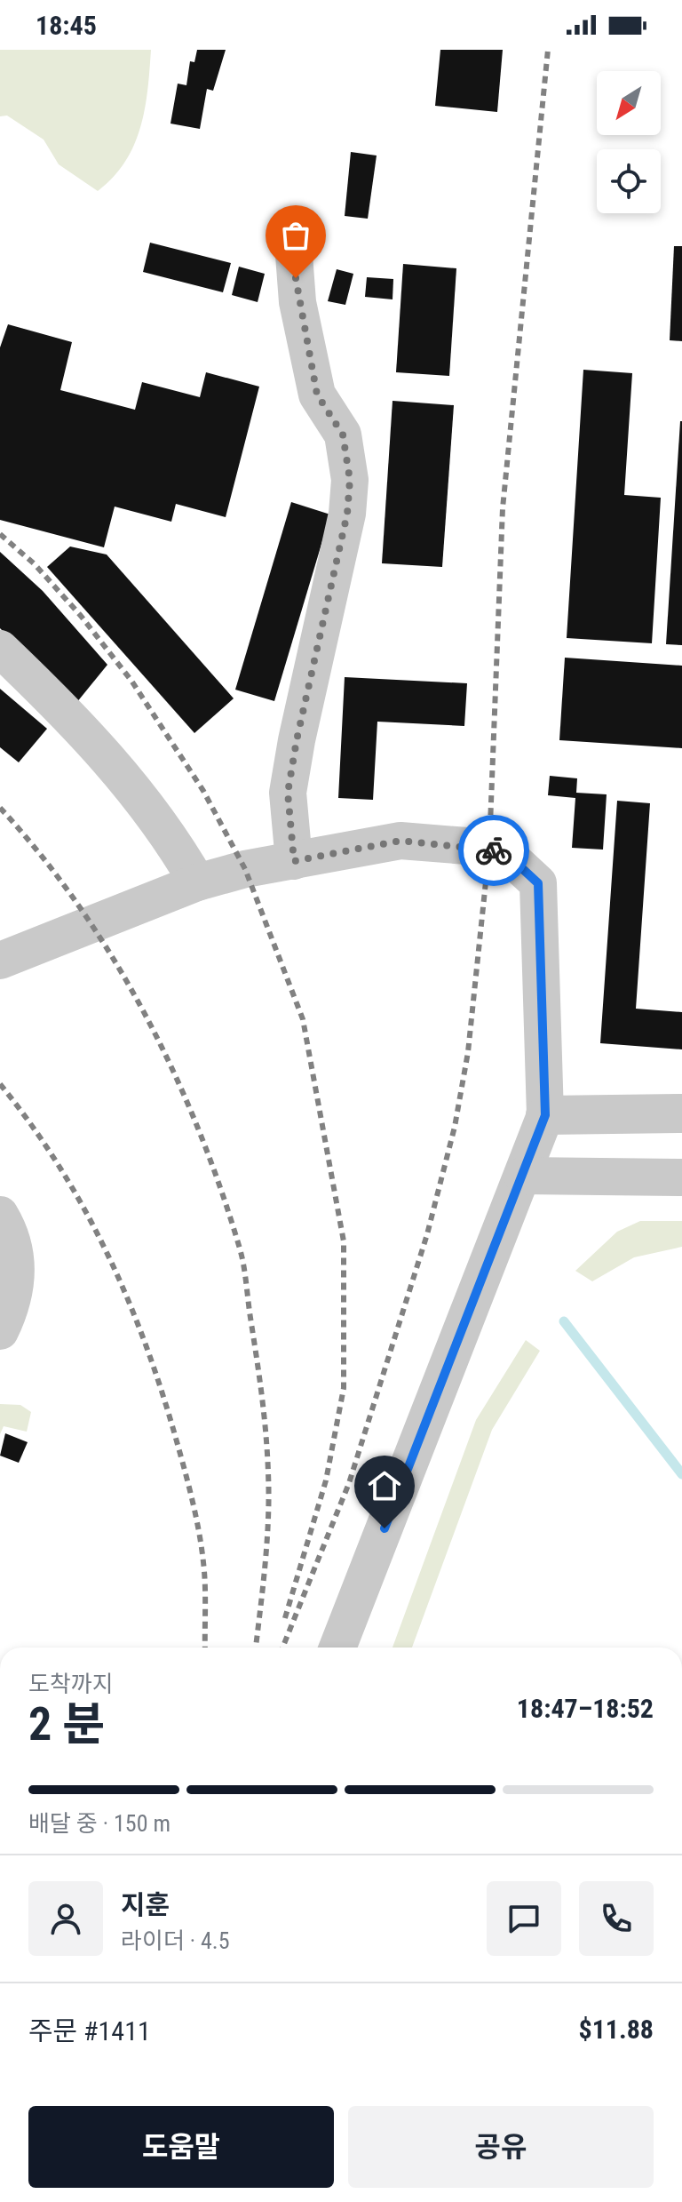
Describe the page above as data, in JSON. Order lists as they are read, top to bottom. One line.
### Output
{"north":"bottom left","page":{"status":"18:45","heading":["2 분","도착까지","18:47–18:52"],"panel":["지훈","라이더 · 4.5","주문 #1411","$11.88"],"bar":"배달 중 · 150 m","buttons":["도움말","공유"]}}
